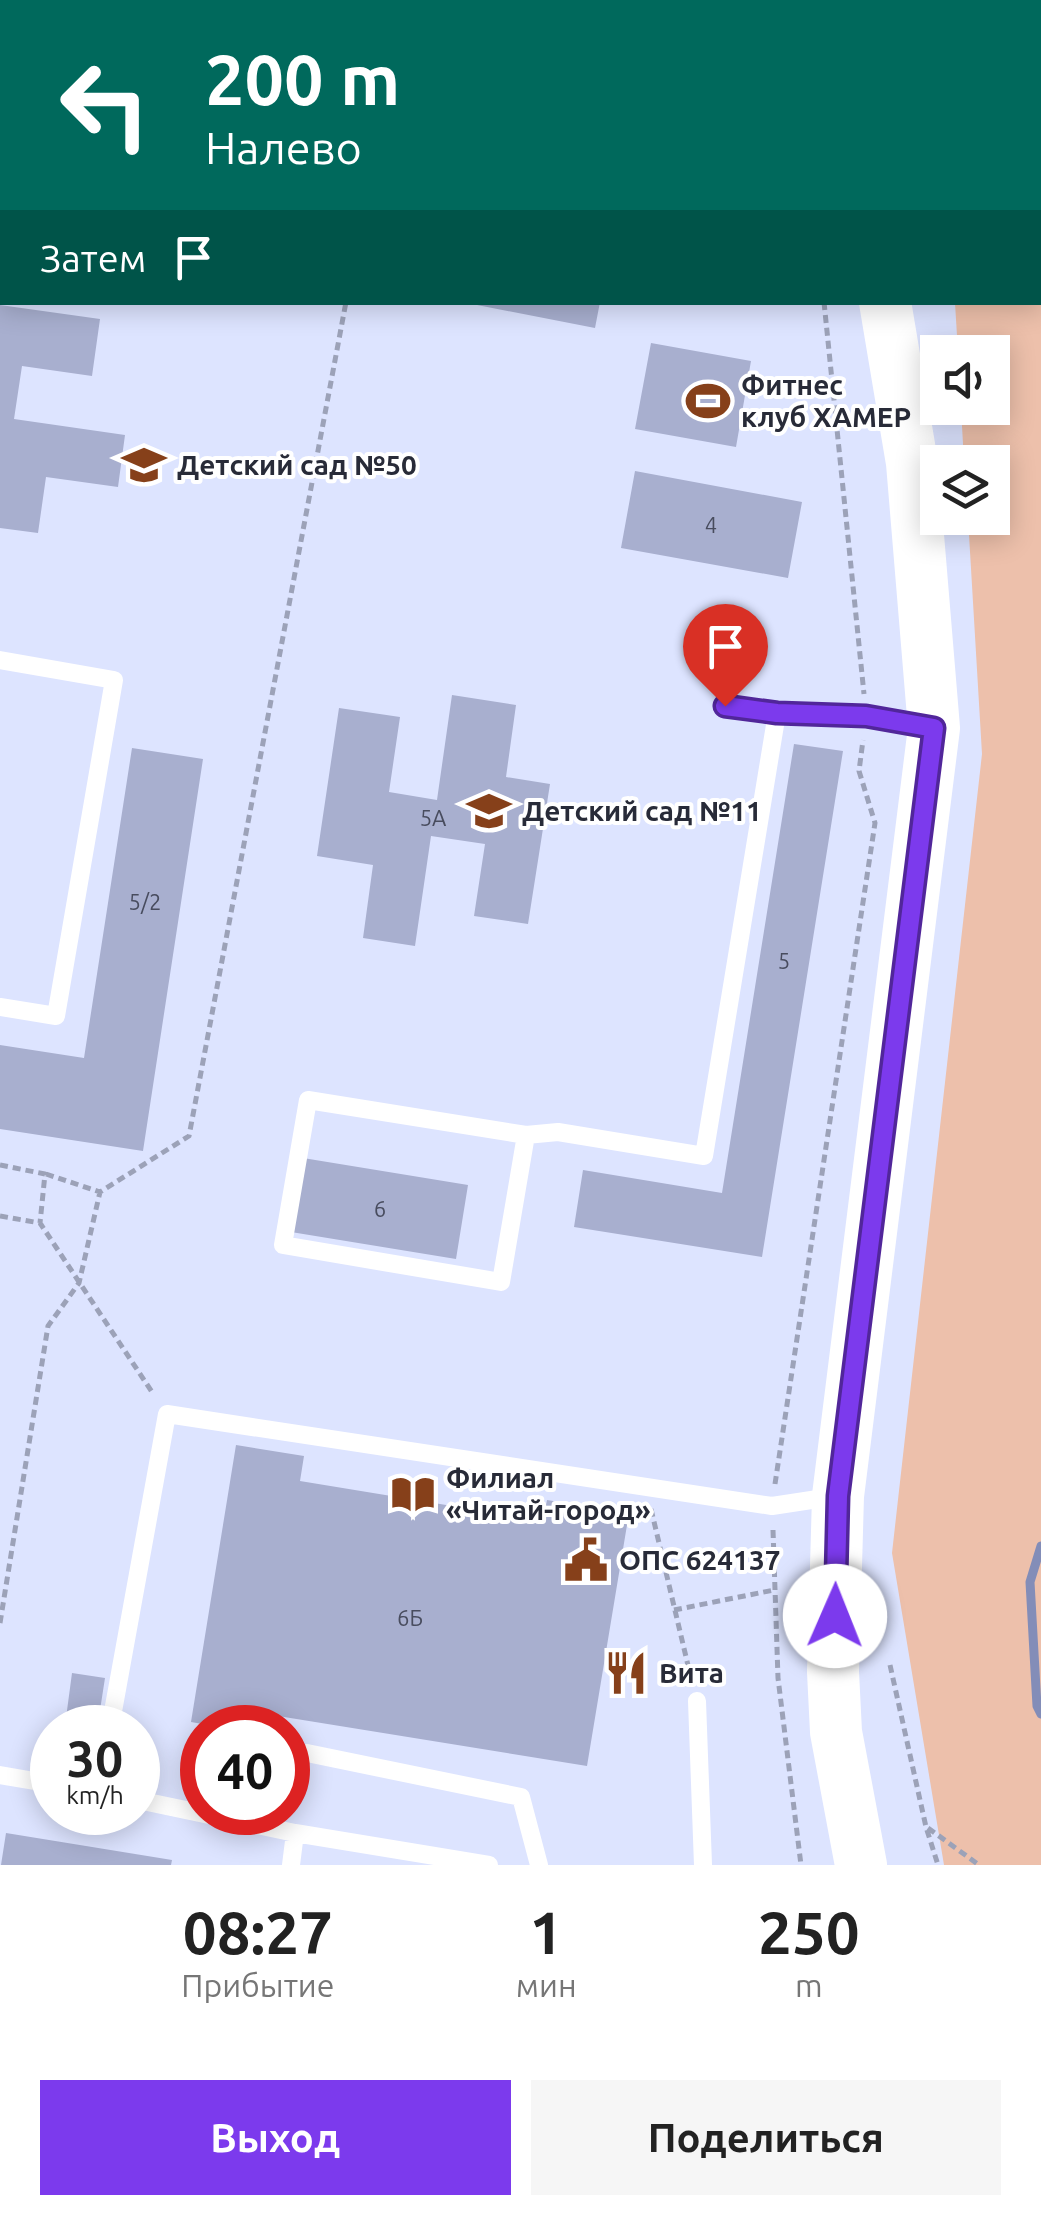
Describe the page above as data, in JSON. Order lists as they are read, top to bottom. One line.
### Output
{"places":{"sports":["Фитнес клуб ХАМЕР"],"school or university":["Детский сад №50","Детский сад №11"],"library":["Филиал «Читай-город»"],"public building":["ОПС 624137"],"restaurant":["Вита"]},"house_numbers":["4","5А","5/2","5","6","6Б"],"page":{"turn":["200 m","Налево"],"then":"Затем","speed":"30 km/h","limit":"40","eta":["08:27","Прибытие","1","мин","250","m"],"buttons":["Выход","Поделиться"]}}
